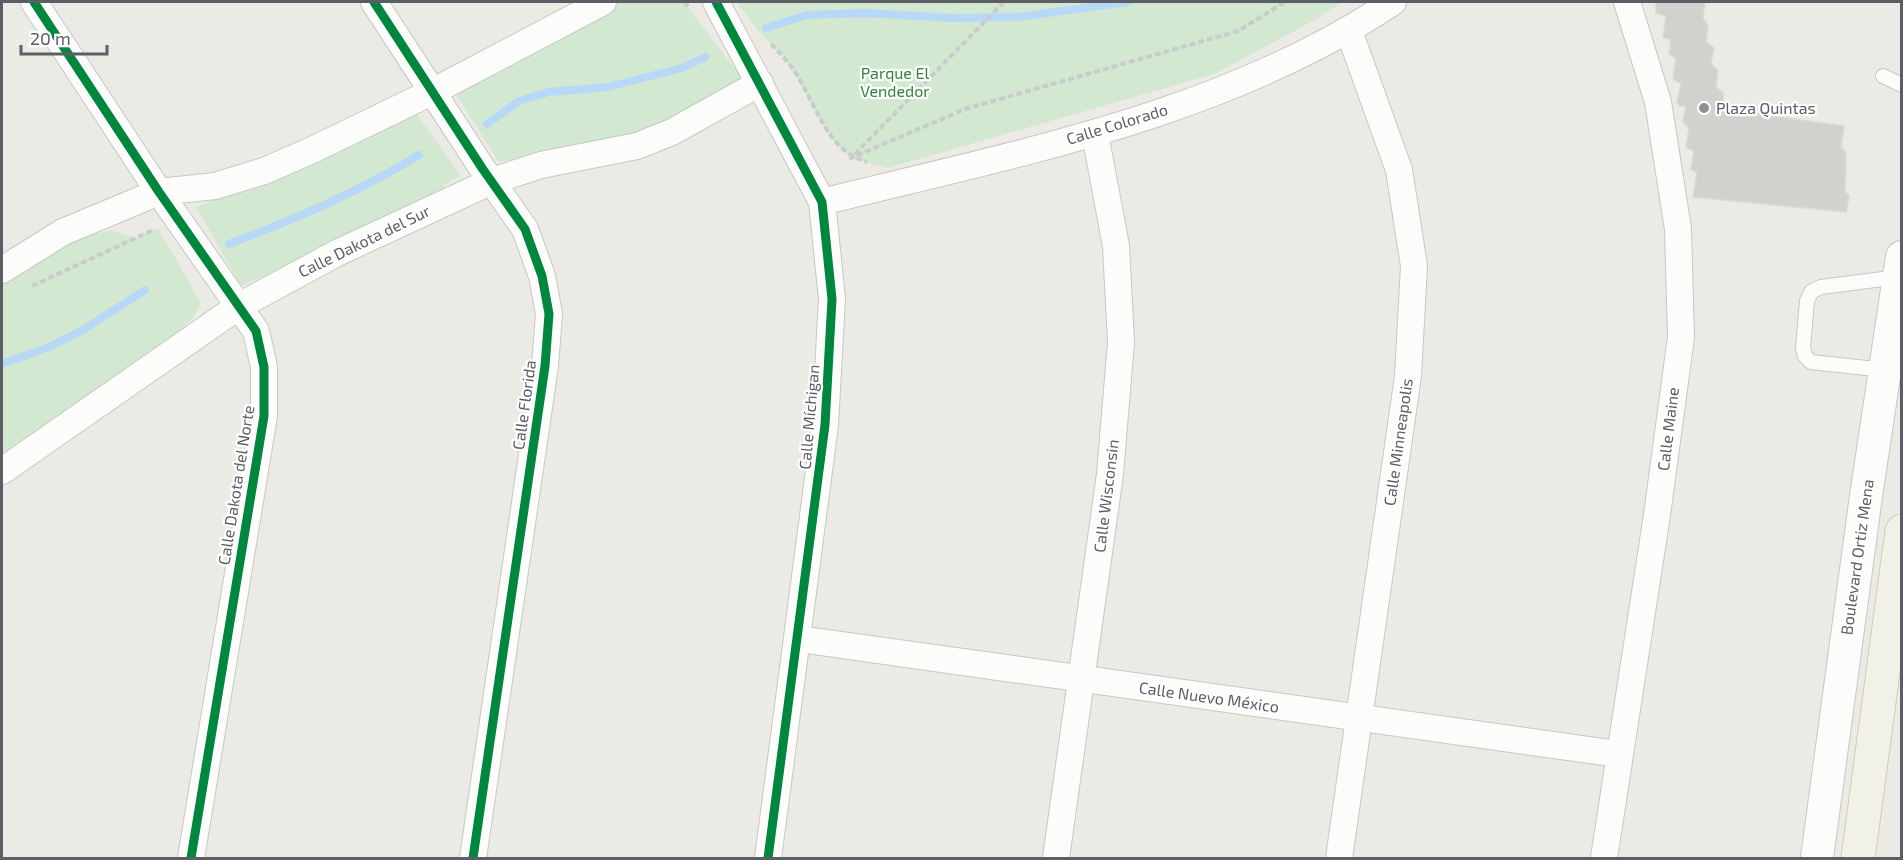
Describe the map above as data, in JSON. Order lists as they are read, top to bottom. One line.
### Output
{"streets":{"street":["Calle Colorado","Calle Dakota del Sur","Calle Florida","Calle Míchigan","Calle Maine","Calle Minneapolis","Calle Dakota del Norte","Calle Wisconsin","Boulevard Ortiz Mena","Calle Nuevo México"]},"crossings":[["Calle Colorado","Calle Míchigan"],["Calle Colorado","Calle Minneapolis"],["Calle Colorado","Calle Wisconsin"],["Calle Dakota del Sur","Calle Florida"],["Calle Dakota del Sur","Calle Míchigan"],["Calle Dakota del Sur","Calle Dakota del Norte"],["Calle Míchigan","Calle Nuevo México"],["Calle Maine","Calle Nuevo México"],["Calle Minneapolis","Calle Nuevo México"],["Calle Wisconsin","Calle Nuevo México"]],"parks":["Parque El Vendedor"],"places":["Plaza Quintas"],"scale_bar":"20 m"}
